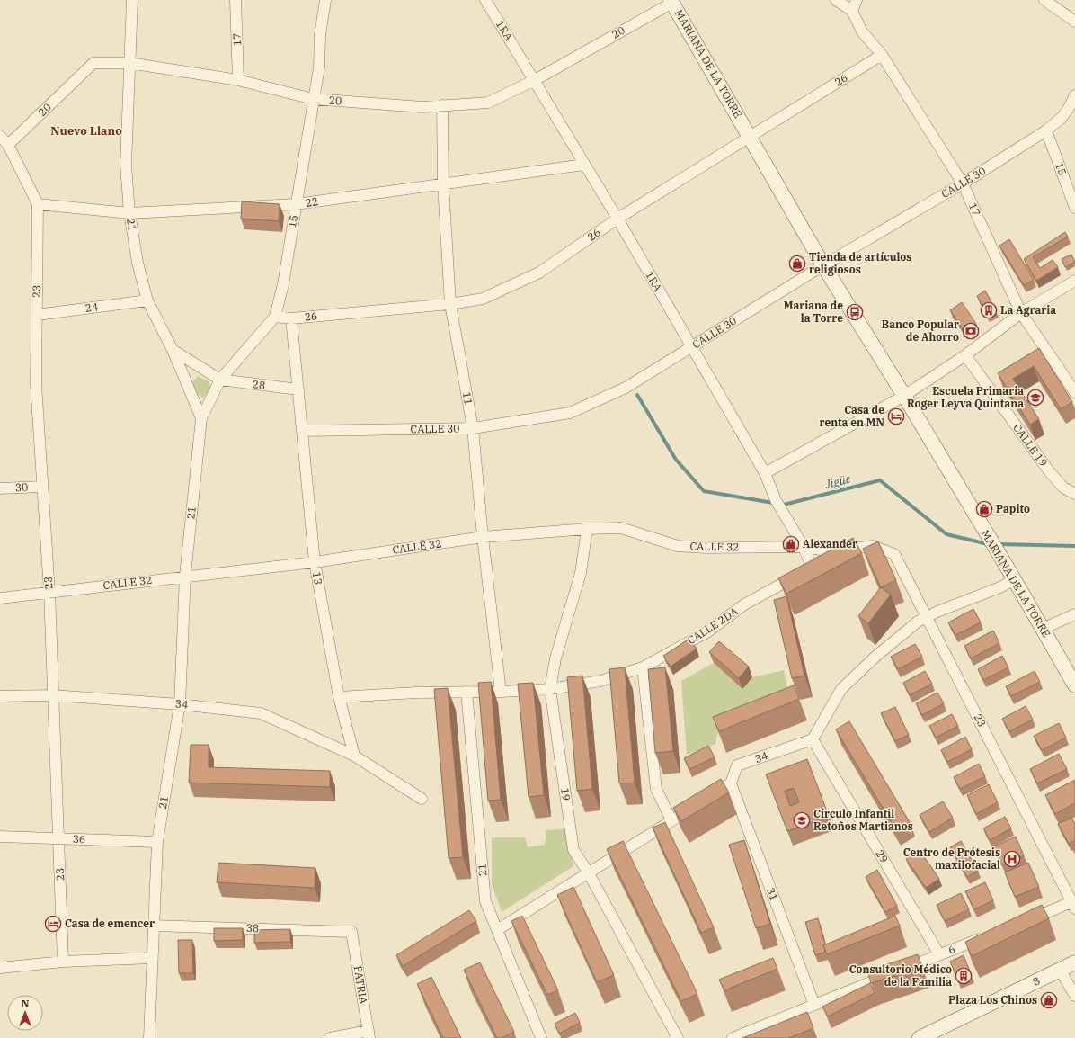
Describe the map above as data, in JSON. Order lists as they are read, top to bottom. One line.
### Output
{"streets":{"street":["1RA","20","17","MARIANA DE LA TORRE","26","15","CALLE 30","22","21","23","24","28","11","CALLE 19","30","CALLE 32","13","CALLE 2DA","34","19","36","29","31","38","6","8","PATRIA"]},"crossings":[["1RA","20"],["1RA","26"],["1RA","CALLE 30"],["1RA","22"],["1RA","CALLE 32"],["1RA","CALLE 2DA"],["20","17"],["20","MARIANA DE LA TORRE"],["20","15"],["20","21"],["20","11"],["17","26"],["17","CALLE 30"],["MARIANA DE LA TORRE","26"],["MARIANA DE LA TORRE","CALLE 30"],["26","15"],["26","11"],["26","13"],["15","CALLE 30"],["15","22"],["15","21"],["15","28"],["CALLE 30","11"],["CALLE 30","13"],["22","21"],["22","23"],["22","11"],["21","24"],["21","CALLE 32"],["21","CALLE 2DA"],["21","34"],["21","36"],["21","38"],["23","24"],["23","30"],["23","CALLE 32"],["23","CALLE 2DA"],["23","34"],["23","36"],["28","13"],["11","CALLE 32"],["11","CALLE 2DA"],["CALLE 32","13"],["CALLE 32","CALLE 2DA"],["CALLE 32","19"],["13","CALLE 2DA"],["13","34"],["CALLE 2DA","19"],["34","29"],["34","31"],["29","6"],["31","6"],["38","PATRIA"]],"districts":["Nuevo Llano"],"water":["Jigüe"],"places":{"shop":["Tienda de artículos religiosos","Papito","Alexander","Plaza Los Chinos"],"building":["La Agraria","Consultorio Médico de la Familia"],"bus stop":["Mariana de la Torre"],"bank":["Banco Popular de Ahorro"],"school or university":["Escuela Primaria Roger Leyva Quintana","Círculo Infantil Retoños Martianos"],"hotel":["Casa de renta en MN","Casa de emencer"],"hospital":["Centro de Prótesis maxilofacial"]},"north":"top"}
